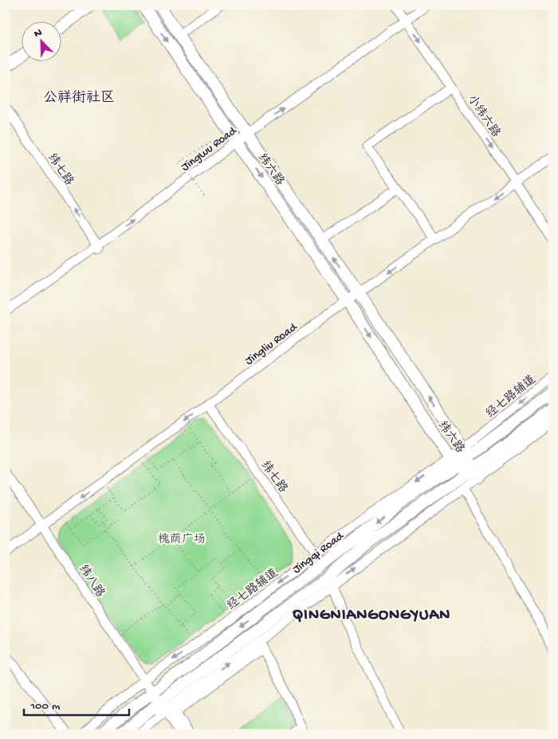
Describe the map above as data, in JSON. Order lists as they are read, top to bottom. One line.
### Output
{"streets":{"main road":["纬六路","Jingqi Road"],"street":["小纬六路","Jingwu Road","纬七路","Jingliu Road","经七路辅道","纬八路"]},"crossings":[["小纬六路","Jingwu Road"],["小纬六路","Jingliu Road"],["Jingwu Road","纬七路"],["Jingwu Road","纬六路"],["纬七路","Jingliu Road"],["纬七路","经七路辅道"],["纬七路","Jingqi Road"],["纬六路","Jingliu Road"],["纬六路","经七路辅道"],["纬六路","Jingqi Road"],["Jingliu Road","纬八路"],["经七路辅道","Jingqi Road"],["经七路辅道","纬八路"],["Jingqi Road","纬八路"]],"one_way":["小纬六路","Jingwu Road","纬七路"],"districts":["公祥街社区","QINGNIANGONGYUAN"],"parks":["槐荫广场"],"scale_bar":"100 m","north":"top left"}
